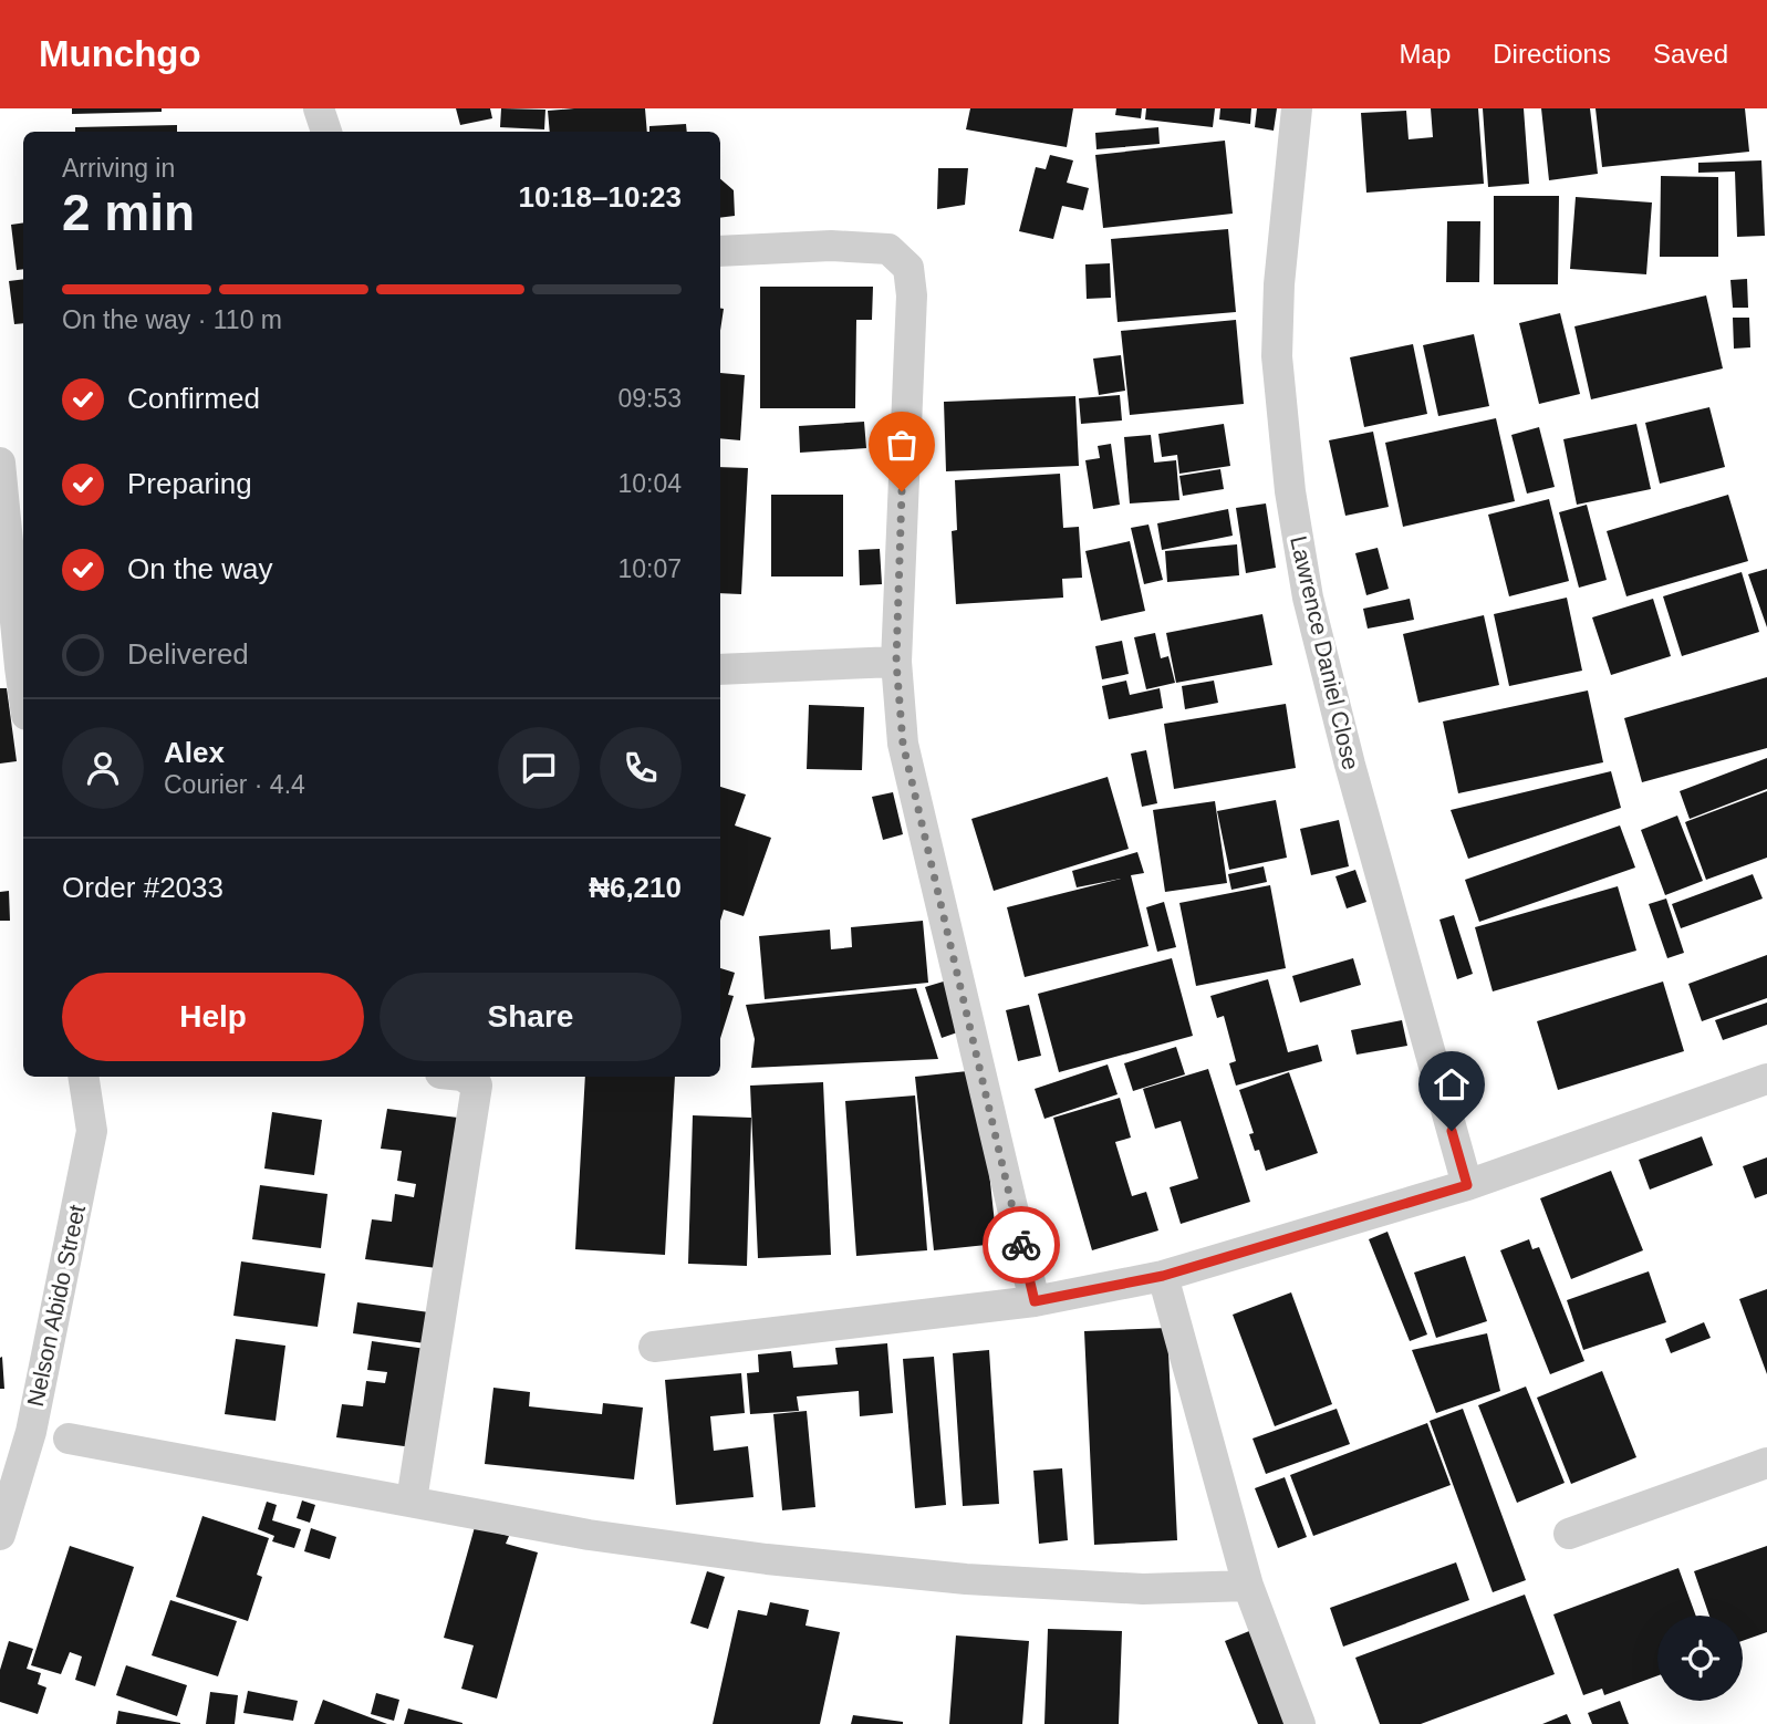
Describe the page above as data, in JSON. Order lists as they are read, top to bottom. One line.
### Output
{"streets":{"street":["Lawrence Daniel Close","Nelson Abido Street"]},"page":{"header":"Munchgo","nav":["Map","Directions","Saved"],"heading":["2 min","Arriving in","10:18–10:23"],"panel":["Alex","Courier · 4.4","Order #2033","₦6,210"],"bar":"On the way · 110 m","list":[["Confirmed","09:53"],["Preparing","10:04"],["On the way","10:07"],"Delivered"],"buttons":["Help","Share"]}}
